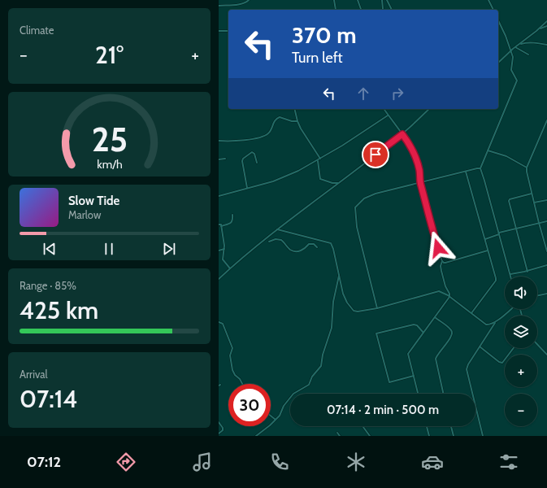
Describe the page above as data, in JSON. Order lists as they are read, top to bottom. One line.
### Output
{"page":{"tile":["Climate",["Range · 85%","425 km"],["Arrival","07:14"]],"turn":["370 m","Turn left"],"heat":["−","21°","+"],"song":["Slow Tide","Marlow"],"map_buttons":["+","−"],"limit":"30","trip":"07:14 · 2 min · 500 m","tabs":"07:12","gauge":["25","km/h"]}}
